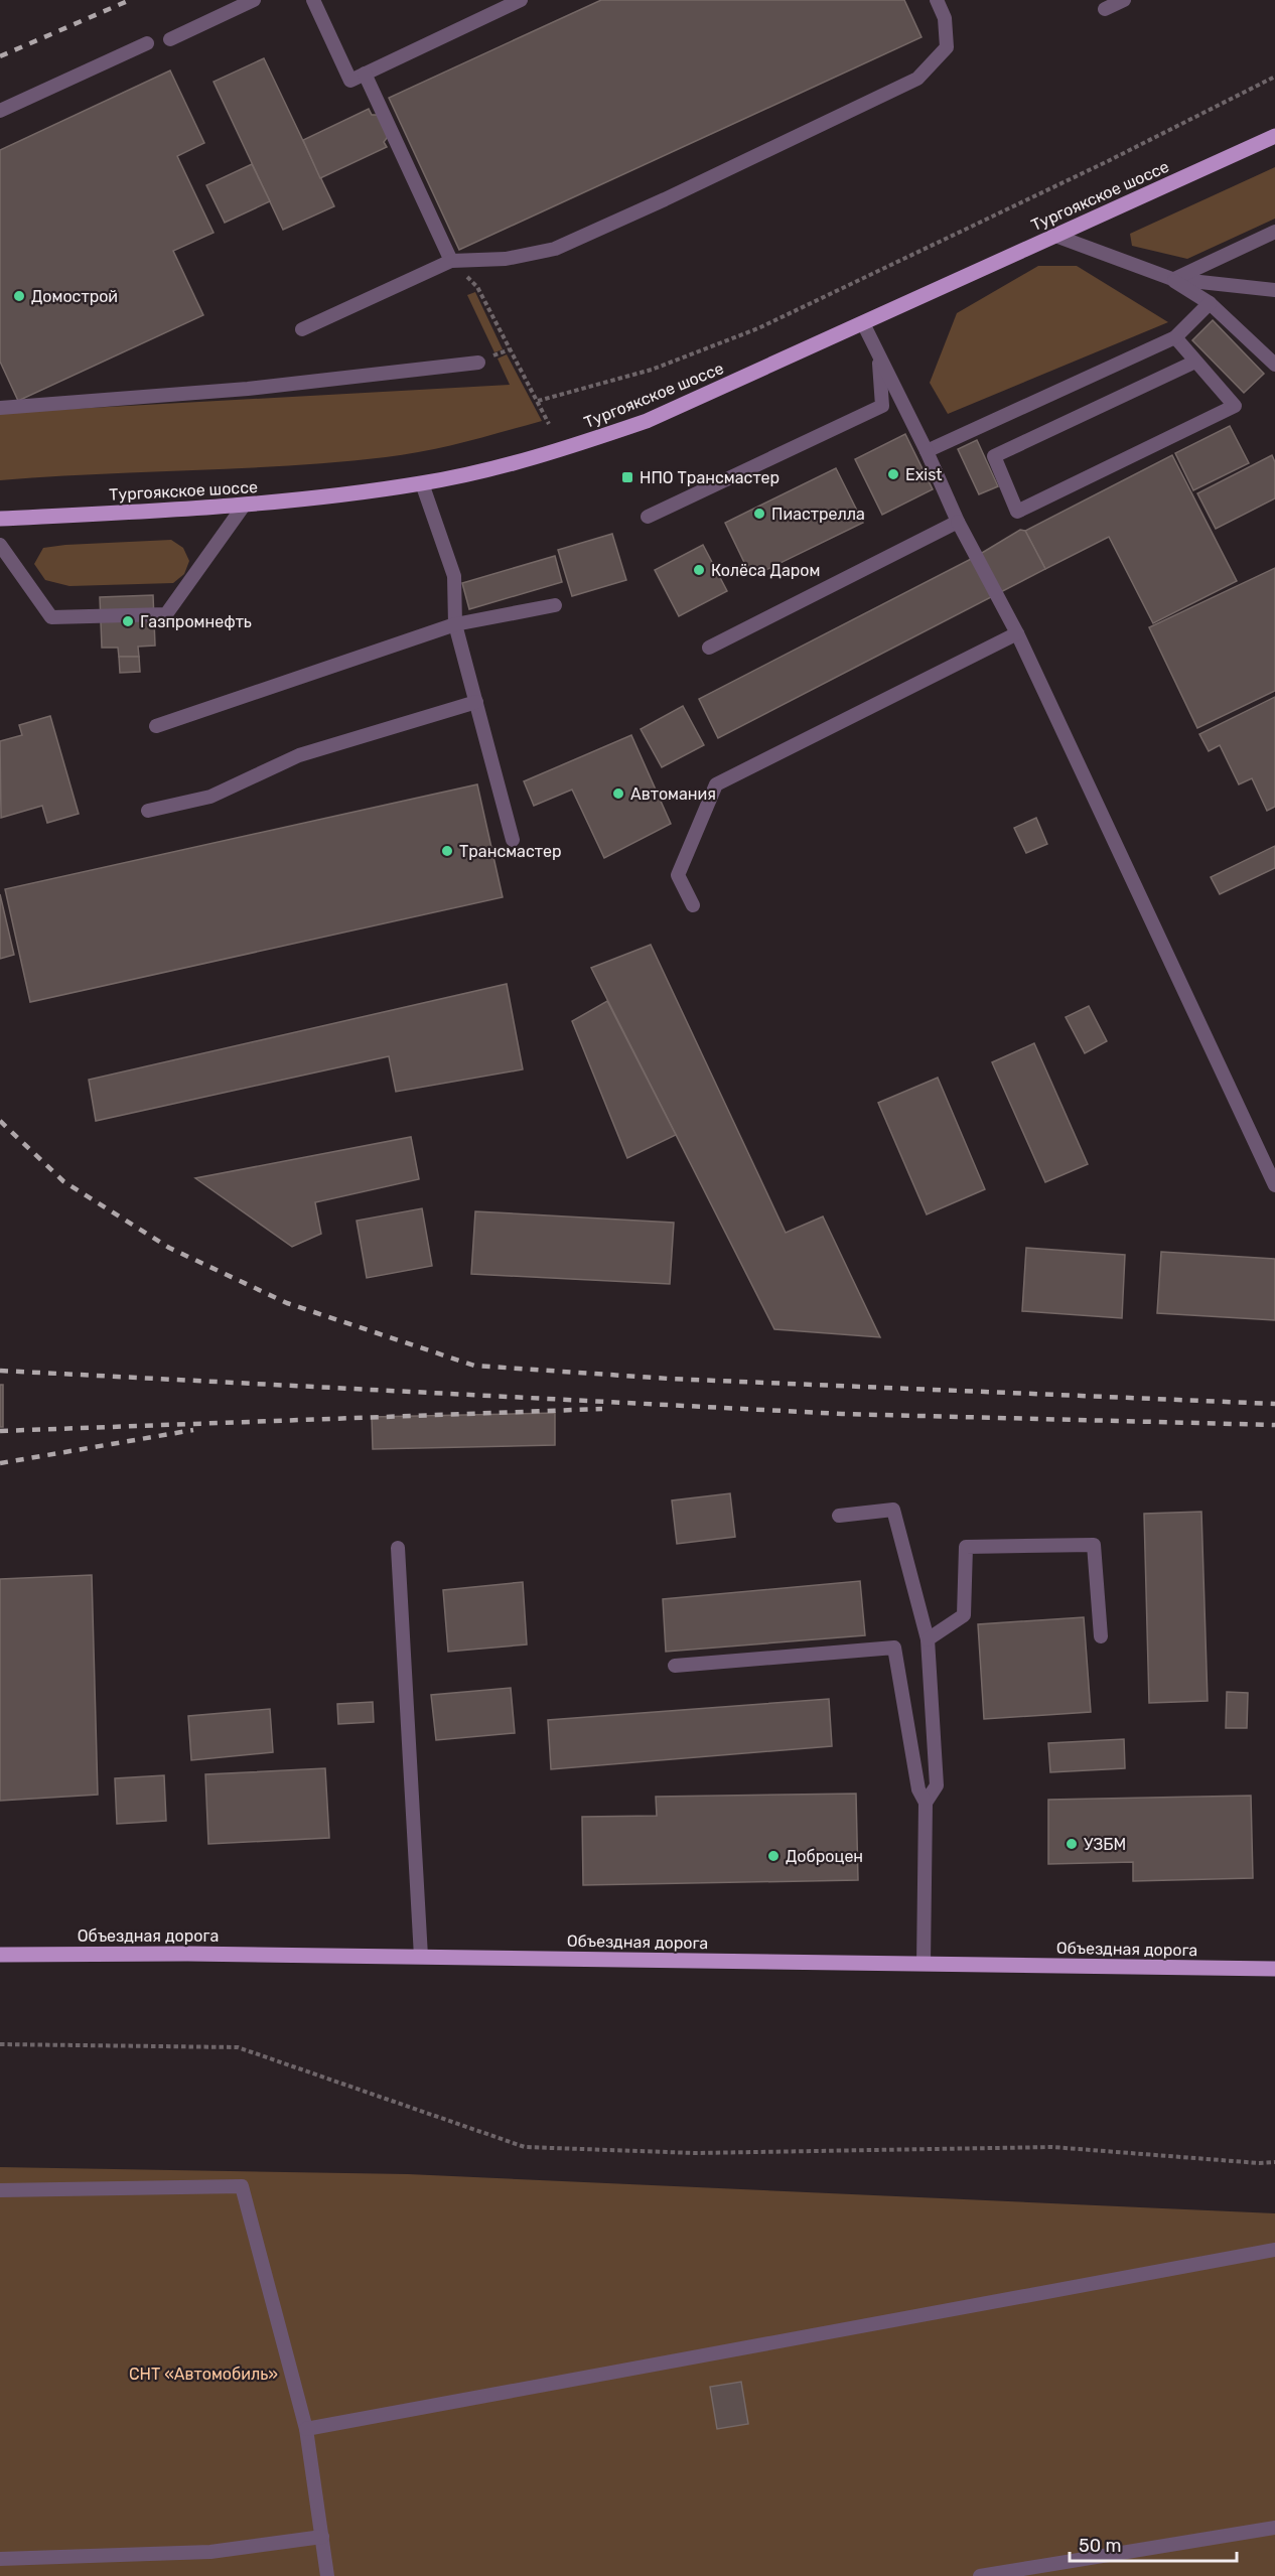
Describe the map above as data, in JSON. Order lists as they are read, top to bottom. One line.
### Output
{"streets":{"main road":["Тургоякское шоссе","Объездная дорога"]},"parks":["СНТ «Автомобиль»"],"places":{"other":["Домострой","Exist","Пиастрелла","Колёса Даром","Газпромнефть","Автомания","Трансмастер","УЗБМ","Доброцен"],"transit":["НПО Трансмастер"]},"scale_bar":"50 m"}
